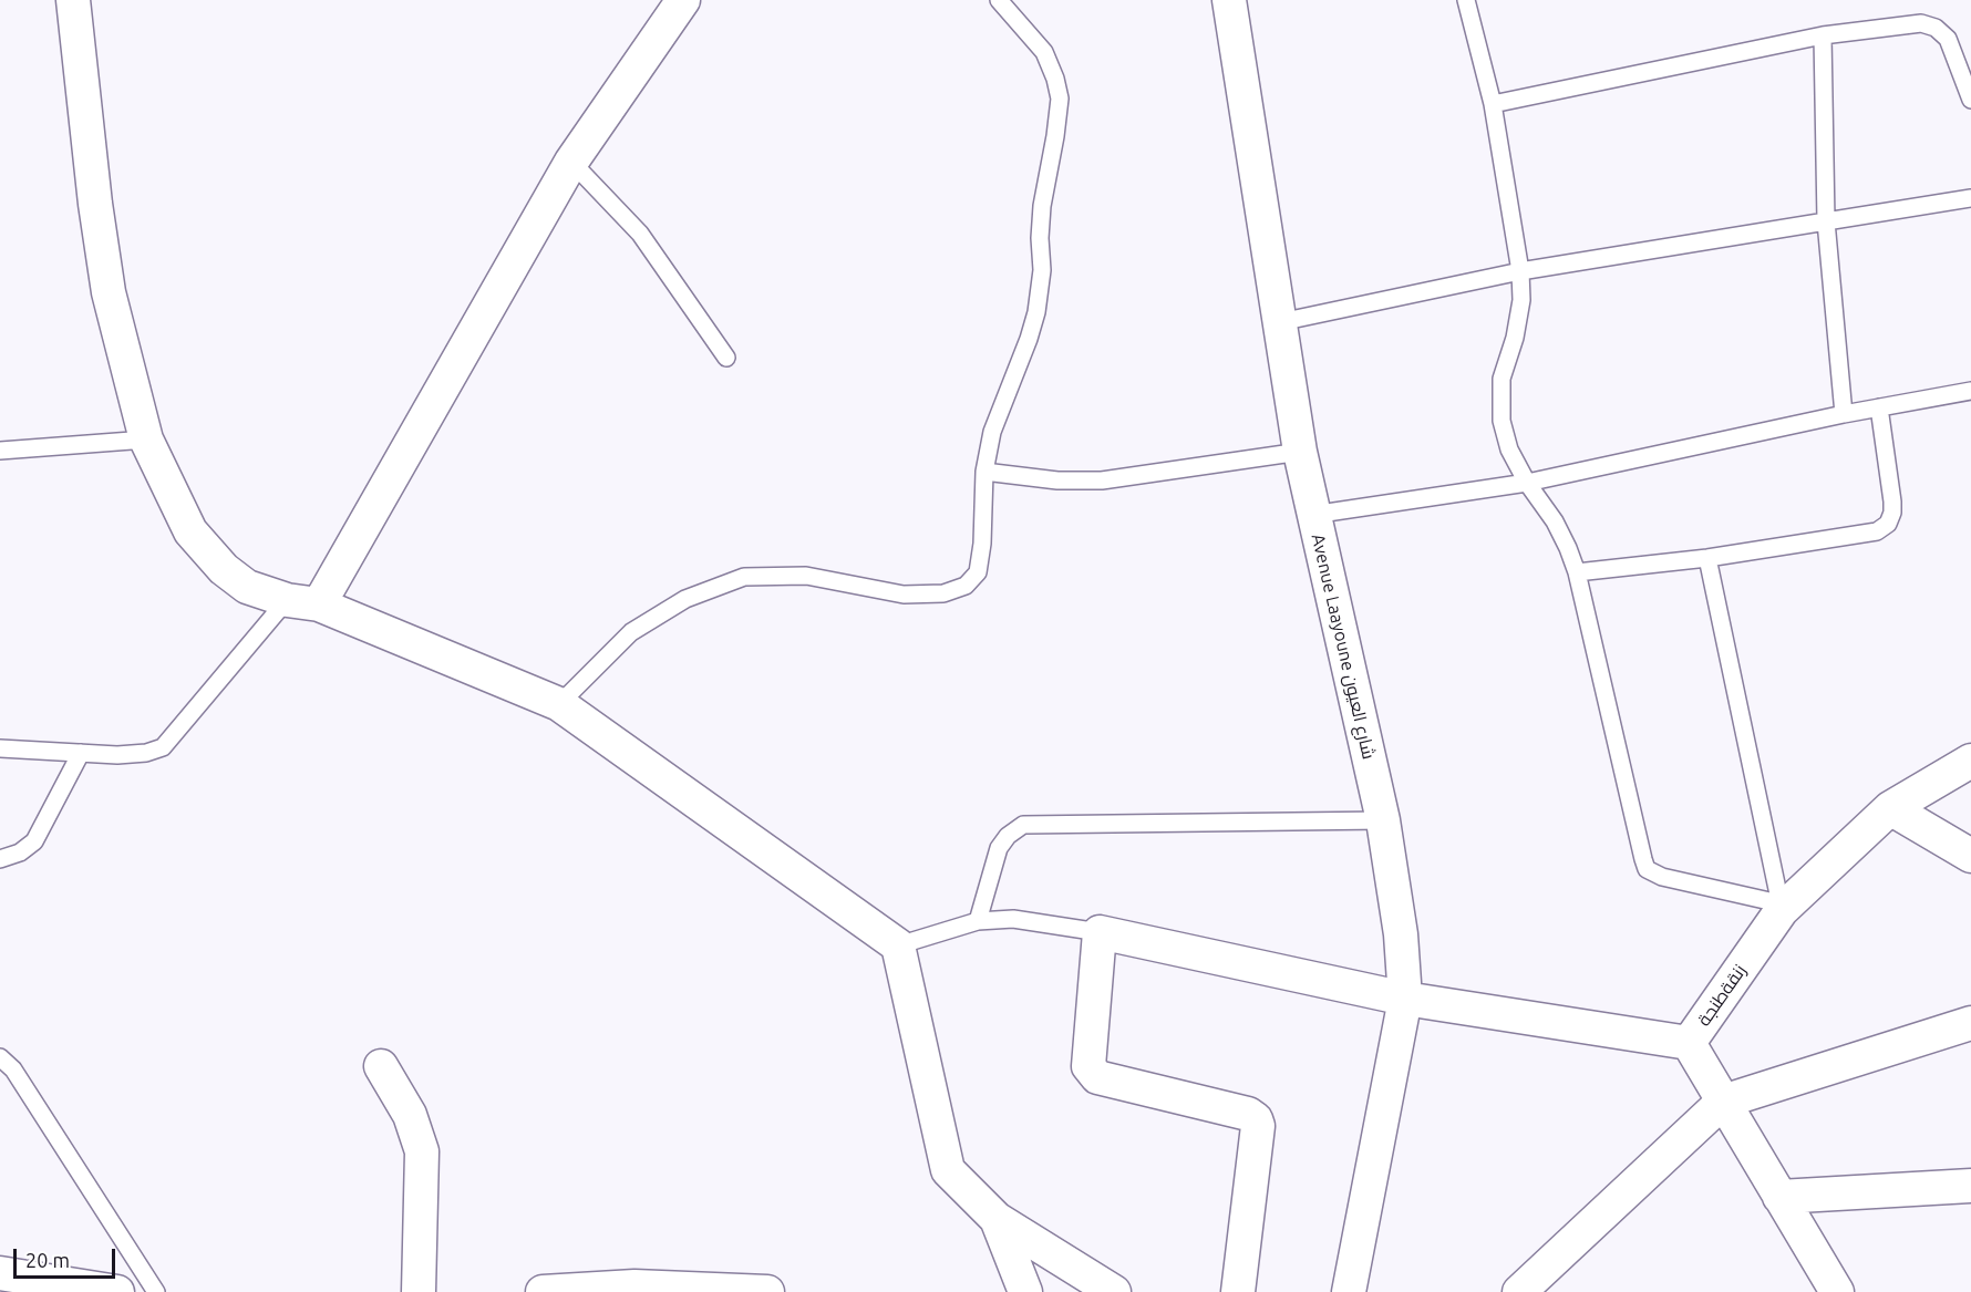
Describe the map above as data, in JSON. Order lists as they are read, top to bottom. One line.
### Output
{"streets":{"street":["Avenue Laayoune شارع العيون","زنقةطنجة"]},"scale_bar":"20 m"}
